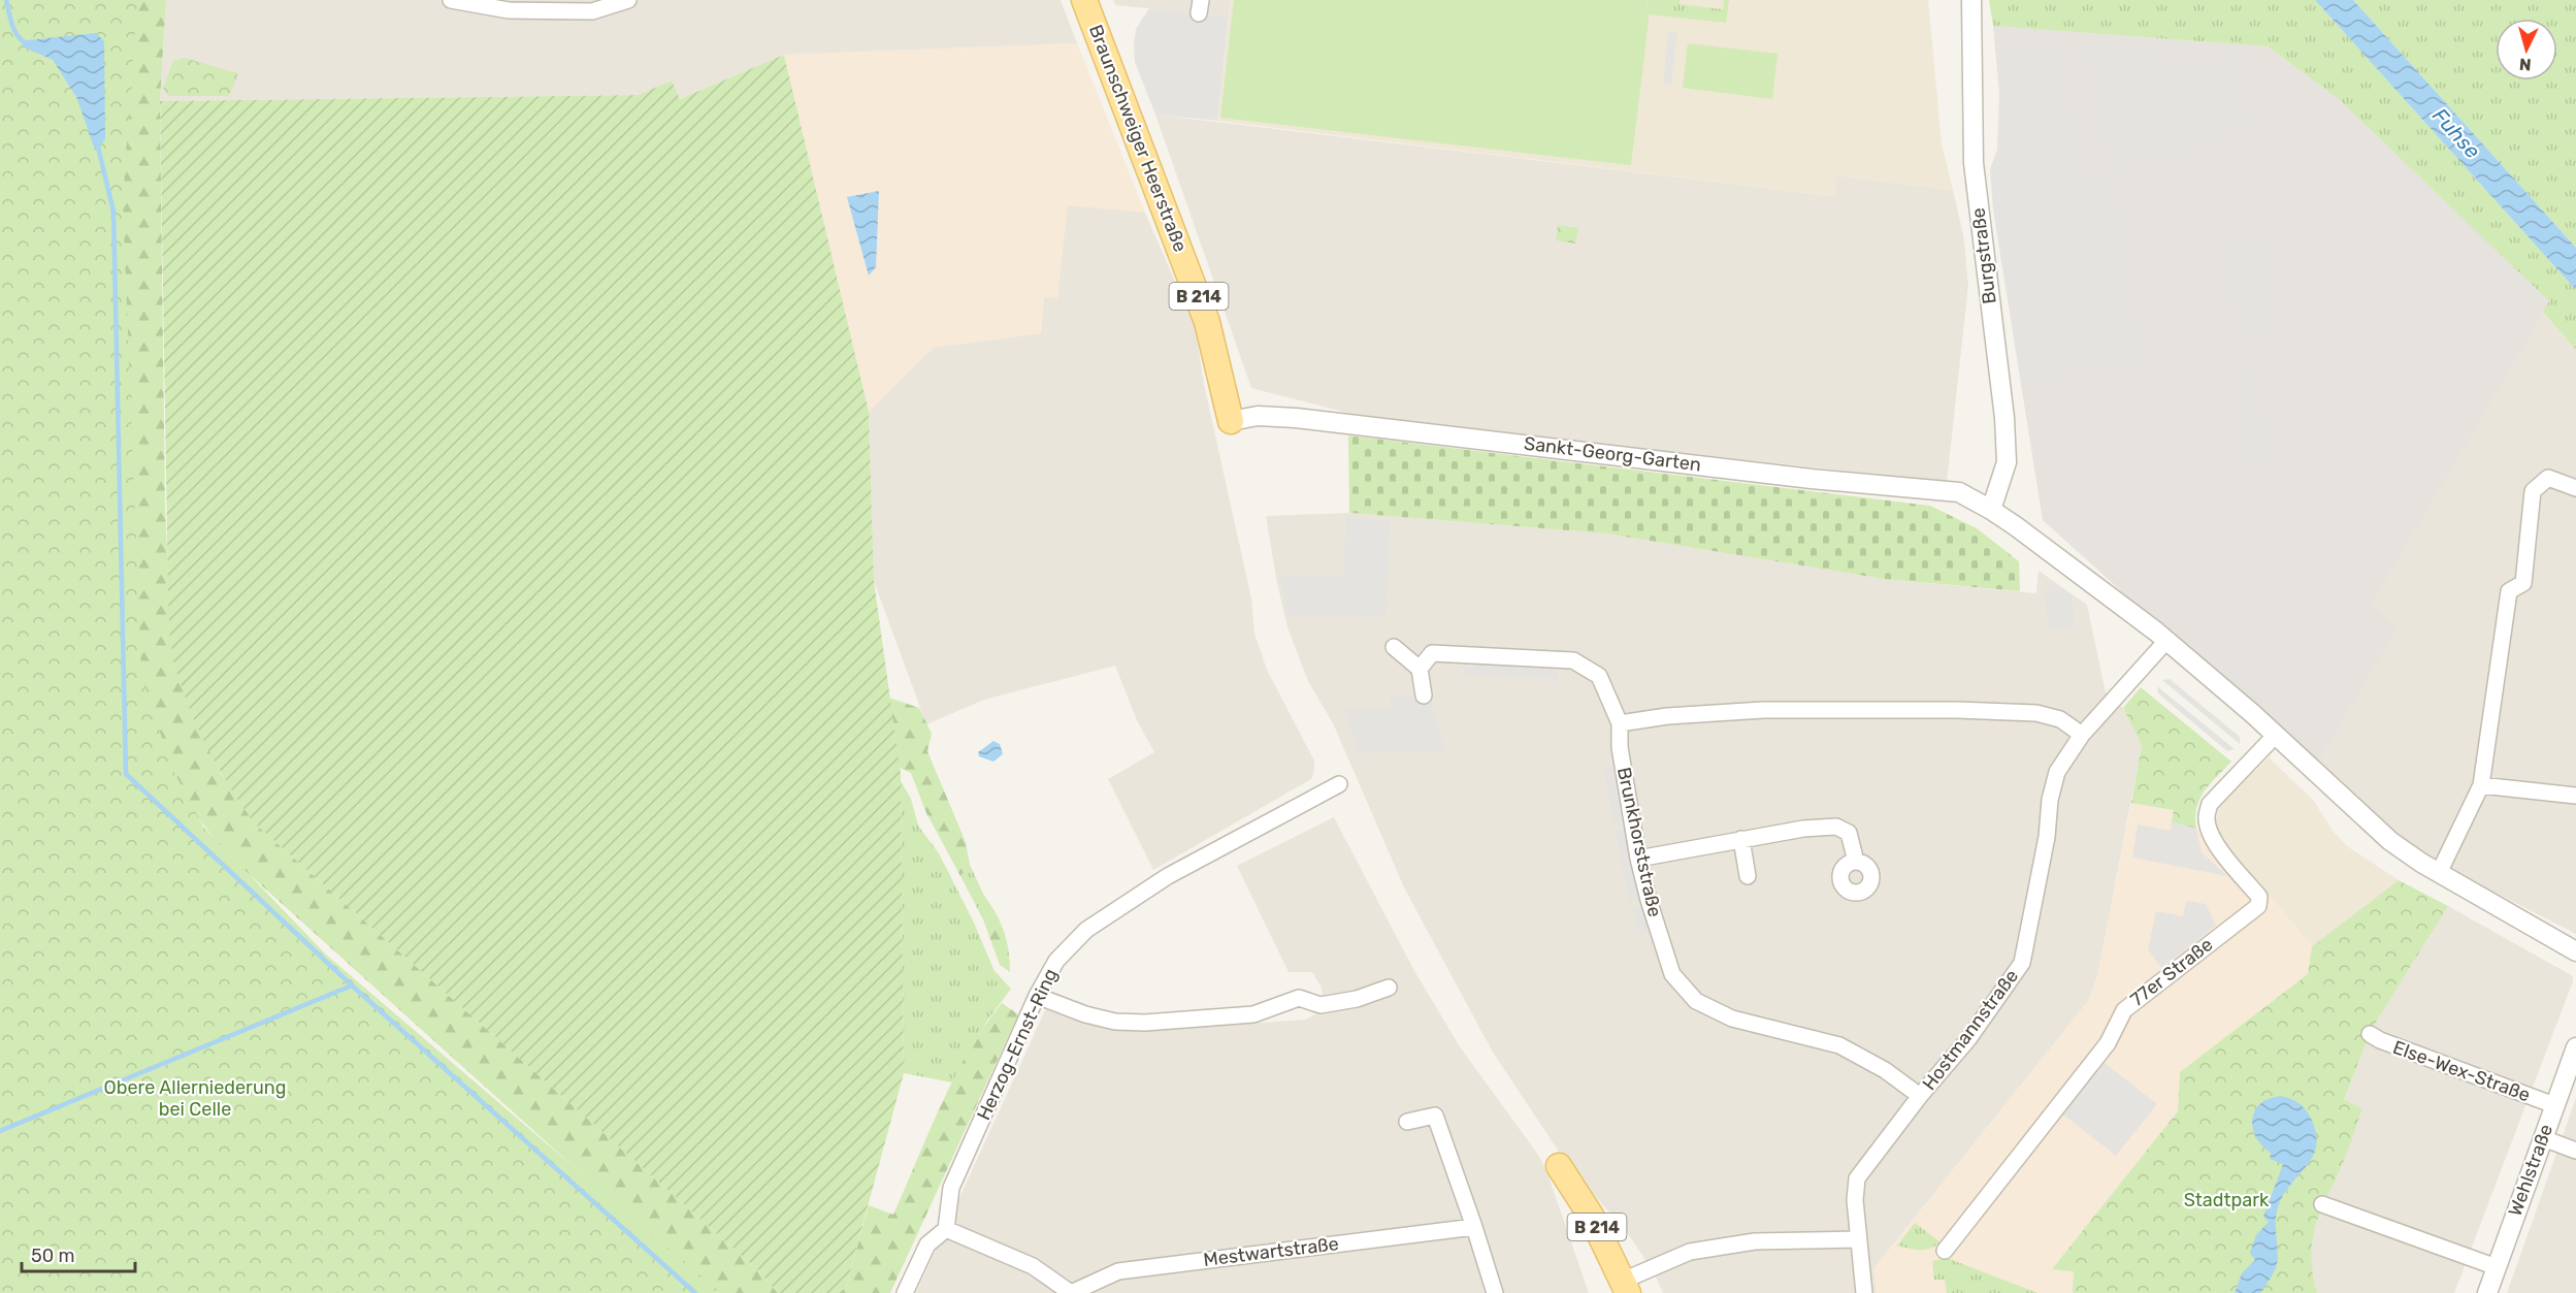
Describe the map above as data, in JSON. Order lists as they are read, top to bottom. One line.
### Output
{"streets":{"main road":["Braunschweiger Heerstraße","B 214"],"street":["Burgstraße","Sankt-Georg-Garten","Brunkhorststraße","77er Straße","Hostmannstraße","Herzog-Ernst-Ring","Else-Wex-Straße","Wehlstraße","Mestwartstraße"]},"crossings":[["Braunschweiger Heerstraße","Sankt-Georg-Garten"],["Burgstraße","Sankt-Georg-Garten"],["Brunkhorststraße","Hostmannstraße"],["Else-Wex-Straße","Wehlstraße"]],"water":["Fuhse"],"parks":["Obere Allerniederung bei Celle","Stadtpark"],"scale_bar":"50 m","north":"bottom"}
